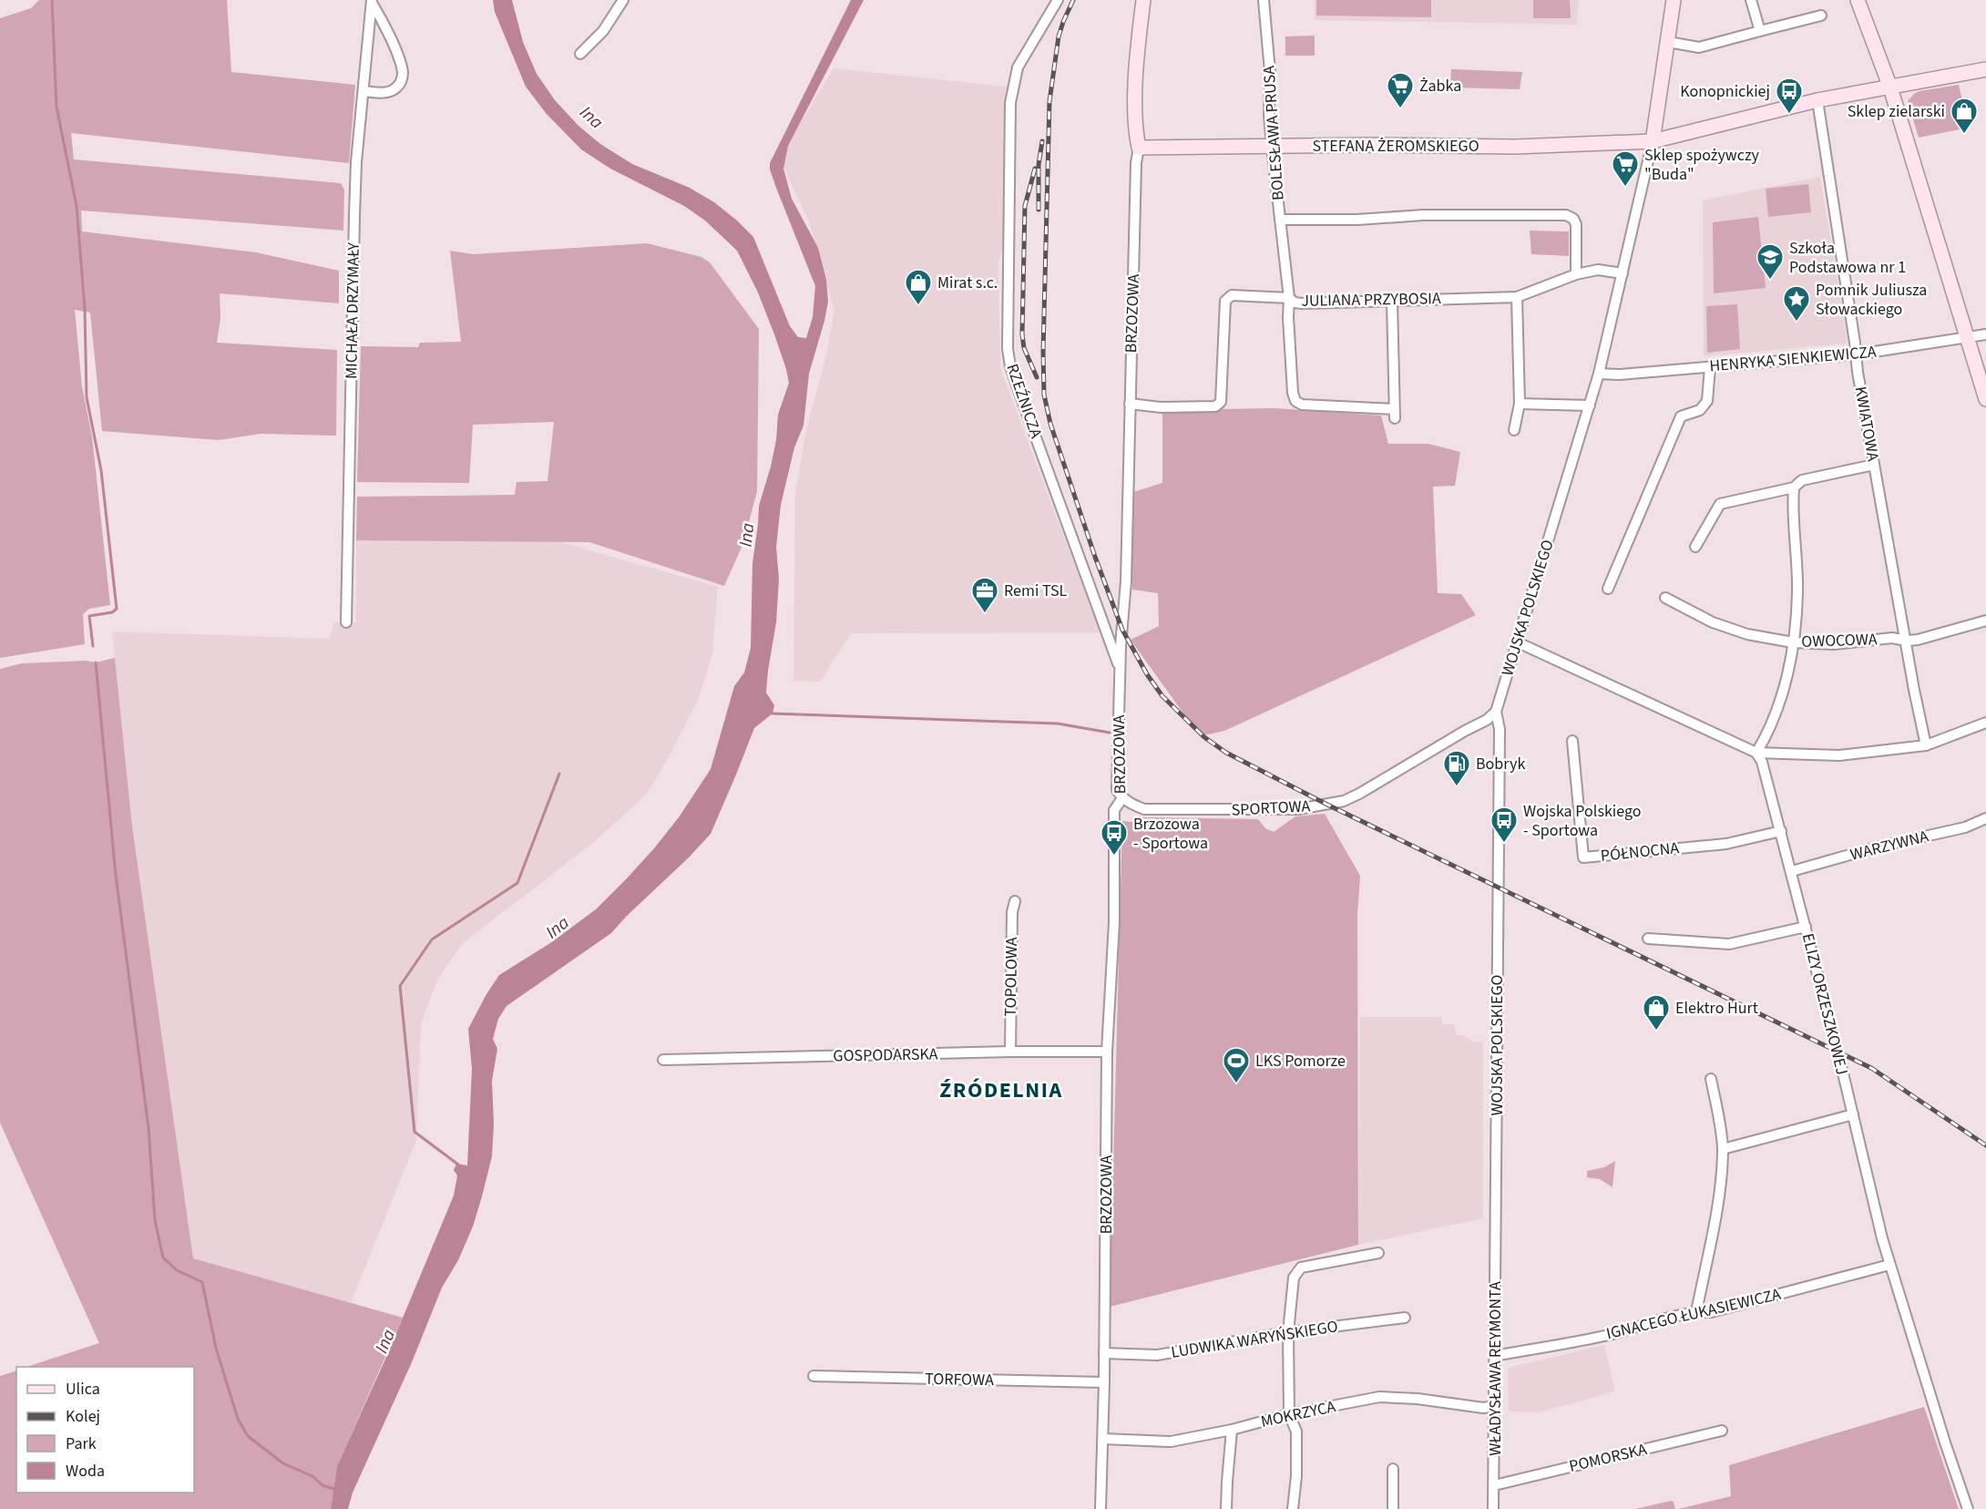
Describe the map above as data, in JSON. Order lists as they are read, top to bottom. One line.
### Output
{"streets":{"street":["BOLESŁAWA PRUSA","STEFANA ŻEROMSKIEGO","JULIANA PRZYBOSIA","MICHAŁA DRZYMAŁY","BRZOZOWA","HENRYKA SIENKIEWICZA","RZEŹNICZA","KWIATOWA","WOJSKA POLSKIEGO","OWOCOWA","SPORTOWA","WARZYWNA","PÓŁNOCNA","TOPOLOWA","ELIZY ORZESZKOWEJ","GOSPODARSKA","IGNACEGO ŁUKASIEWICZA","LUDWIKA WARYŃSKIEGO","WŁADYSŁAWA REYMONTA","TORFOWA","MOKRZYCA","POMORSKA"]},"crossings":[["BOLESŁAWA PRUSA","STEFANA ŻEROMSKIEGO"],["BOLESŁAWA PRUSA","JULIANA PRZYBOSIA"],["STEFANA ŻEROMSKIEGO","BRZOZOWA"],["STEFANA ŻEROMSKIEGO","KWIATOWA"],["STEFANA ŻEROMSKIEGO","WOJSKA POLSKIEGO"],["JULIANA PRZYBOSIA","BRZOZOWA"],["JULIANA PRZYBOSIA","WOJSKA POLSKIEGO"],["BRZOZOWA","RZEŹNICZA"],["BRZOZOWA","SPORTOWA"],["BRZOZOWA","GOSPODARSKA"],["BRZOZOWA","LUDWIKA WARYŃSKIEGO"],["BRZOZOWA","TORFOWA"],["BRZOZOWA","MOKRZYCA"],["HENRYKA SIENKIEWICZA","KWIATOWA"],["HENRYKA SIENKIEWICZA","WOJSKA POLSKIEGO"],["KWIATOWA","OWOCOWA"],["WOJSKA POLSKIEGO","SPORTOWA"],["WOJSKA POLSKIEGO","WŁADYSŁAWA REYMONTA"],["WARZYWNA","ELIZY ORZESZKOWEJ"],["PÓŁNOCNA","ELIZY ORZESZKOWEJ"],["TOPOLOWA","GOSPODARSKA"],["ELIZY ORZESZKOWEJ","IGNACEGO ŁUKASIEWICZA"],["IGNACEGO ŁUKASIEWICZA","WŁADYSŁAWA REYMONTA"],["WŁADYSŁAWA REYMONTA","MOKRZYCA"],["WŁADYSŁAWA REYMONTA","POMORSKA"]],"districts":["ŹRÓDELNIA"],"water":["Ina"],"places":{"supermarket":["Żabka","Sklep spożywczy \"Buda\""],"bus stop":["Konopnickiej","Wojska Polskiego - Sportowa","Brzozowa - Sportowa"],"shop":["Sklep zielarski","Mirat s.c.","Elektro Hurt"],"school or university":["Szkoła Podstawowa nr 1"],"place":["Pomnik Juliusza Słowackiego"],"office":["Remi TSL"],"fuel station":["Bobryk"],"sports":["LKS Pomorze"]},"legend":["Ulica","Kolej","Park","Woda"]}
